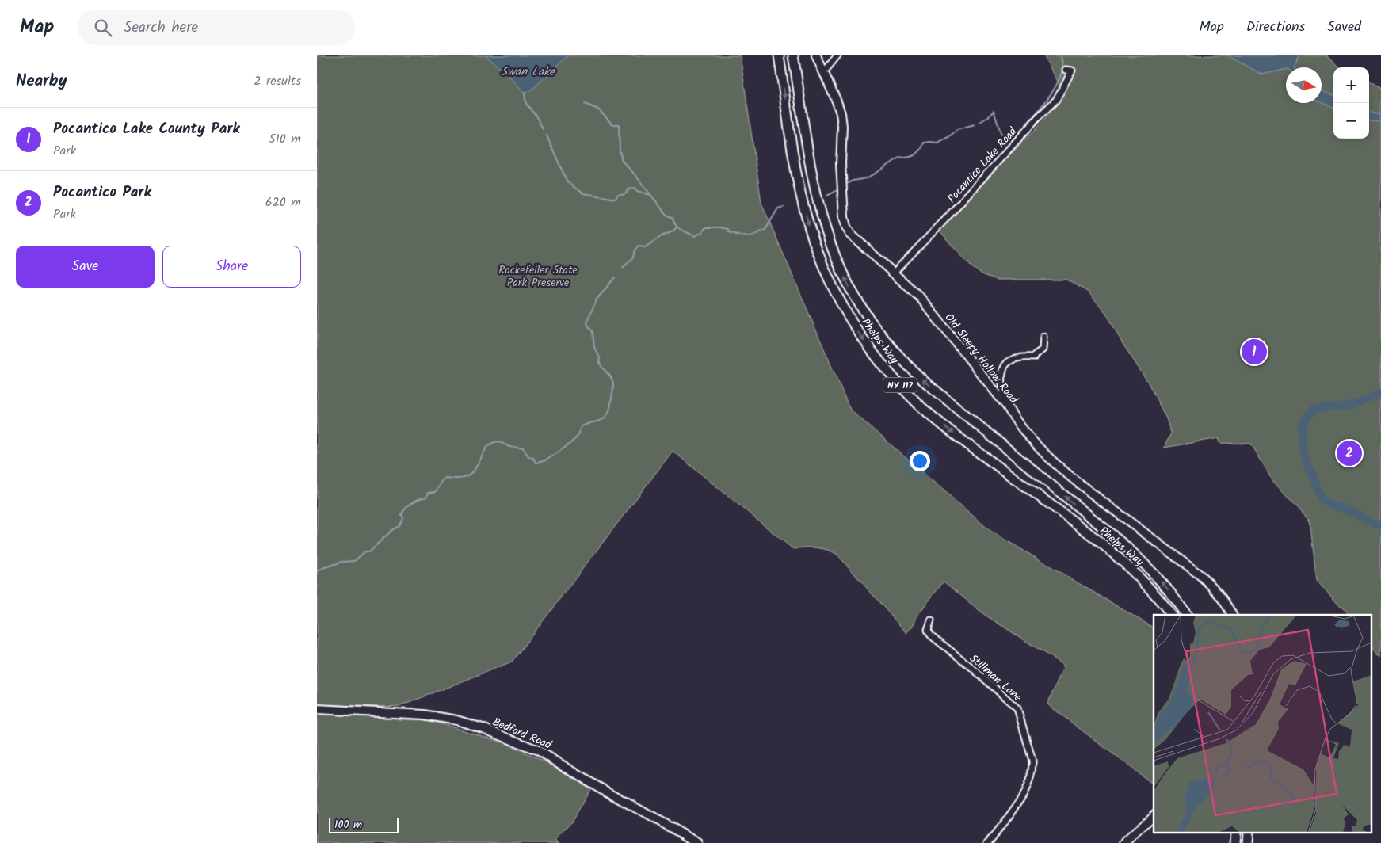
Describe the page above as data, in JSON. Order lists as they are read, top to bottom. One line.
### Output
{"streets":{"main road":["Phelps Way","NY 117"],"street":["Pocantico Lake Road","Old Sleepy Hollow Road","Stillman Lane","Bedford Road"]},"crossings":[["Pocantico Lake Road","Old Sleepy Hollow Road"]],"water":["Swan Lake"],"parks":["Rockefeller State Park Preserve"],"scale_bar":"100 m","north":"right","page":{"header":"Map","search":"Search here","nav":["Map","Directions","Saved"],"heading":["Nearby","2 results"],"map_buttons":["+","−"],"list":[{"mark":"1","name":"Pocantico Lake County Park","note":"Park","value":"510 m"},{"mark":"2","name":"Pocantico Park","note":"Park","value":"620 m"}],"buttons":["Save","Share"],"pins":["1","2"],"scale":"100 m"}}
